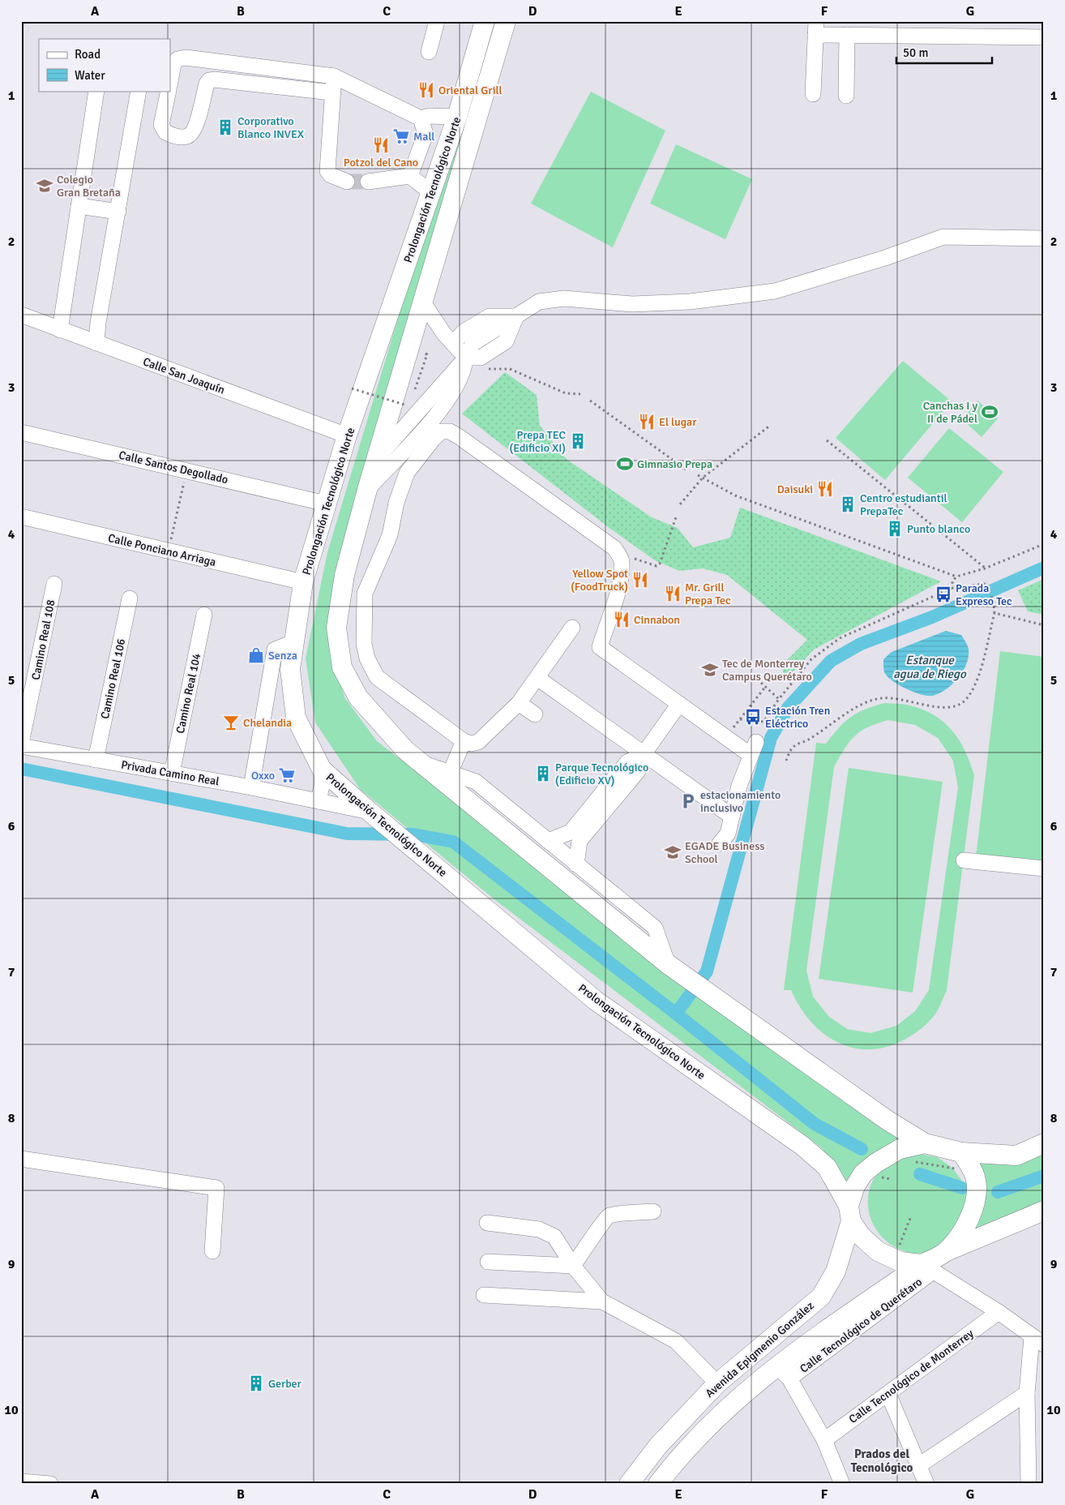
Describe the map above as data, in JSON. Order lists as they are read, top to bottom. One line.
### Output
{"streets":{"main road":["Prolongación Tecnológico Norte","Avenida Epigmenio González"],"street":["Calle San Joaquín","Calle Santos Degollado","Calle Ponciano Arriaga","Camino Real 108","Camino Real 106","Camino Real 104","Privada Camino Real","Calle Tecnológico de Monterrey"]},"crossings":[["Prolongación Tecnológico Norte","Calle San Joaquín"],["Prolongación Tecnológico Norte","Calle Santos Degollado"],["Prolongación Tecnológico Norte","Calle Ponciano Arriaga"],["Prolongación Tecnológico Norte","Privada Camino Real"],["Prolongación Tecnológico Norte","Avenida Epigmenio González"],["Camino Real 108","Privada Camino Real"],["Camino Real 106","Privada Camino Real"],["Camino Real 104","Privada Camino Real"]],"districts":["Prados del Tecnológico"],"water":["Estanque agua de Riego"],"places":{"restaurant":["Oriental Grill","Potzol del Cano","El lugar","Daisuki","Yellow Spot (FoodTruck)","Mr. Grill Prepa Tec","Cinnabon"],"building":["Corporativo Blanco INVEX","Prepa TEC (Edificio XI)","Centro estudiantil PrepaTec","Punto blanco","Parque Tecnológico (Edificio XV)","Gerber"],"supermarket":["Mall","Oxxo"],"school or university":["Colegio Gran Bretaña","Tec de Monterrey Campus Querétaro","EGADE Business School"],"sports":["Canchas I y II de Pádel","Gimnasio Prepa"],"bus stop":["Parada Expreso Tec","Estación Tren Eléctrico"],"shop":["Senza"],"bar":["Chelandia"],"parking":["estacionamiento inclusivo"]},"legend":["Road","Water"],"scale_bar":"50 m","grid":{"columns":["A","B","C","D","E","F","G"],"rows":["1","2","3","4","5","6","7","8","9","10"]}}
